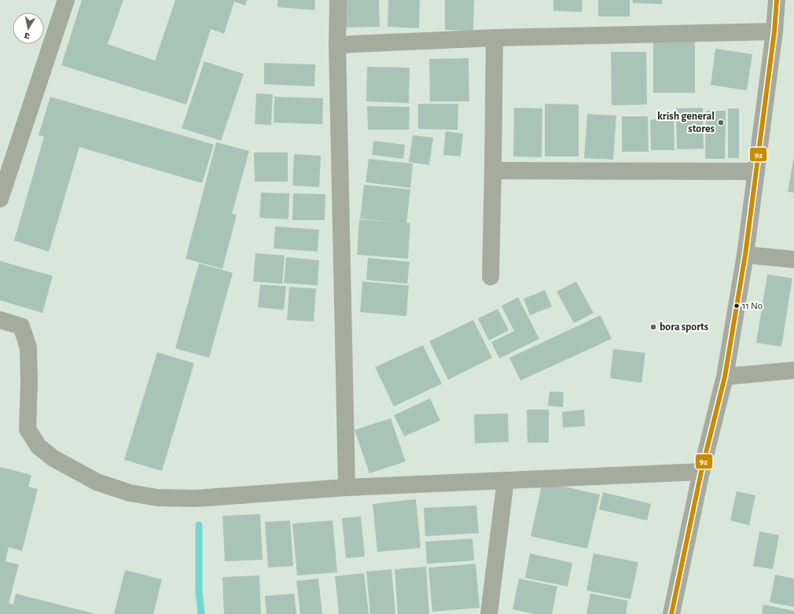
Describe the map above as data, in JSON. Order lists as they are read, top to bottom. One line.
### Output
{"places":["krish general stores","11 No","bora sports"],"lines":["transit line 92"],"north":"bottom"}
